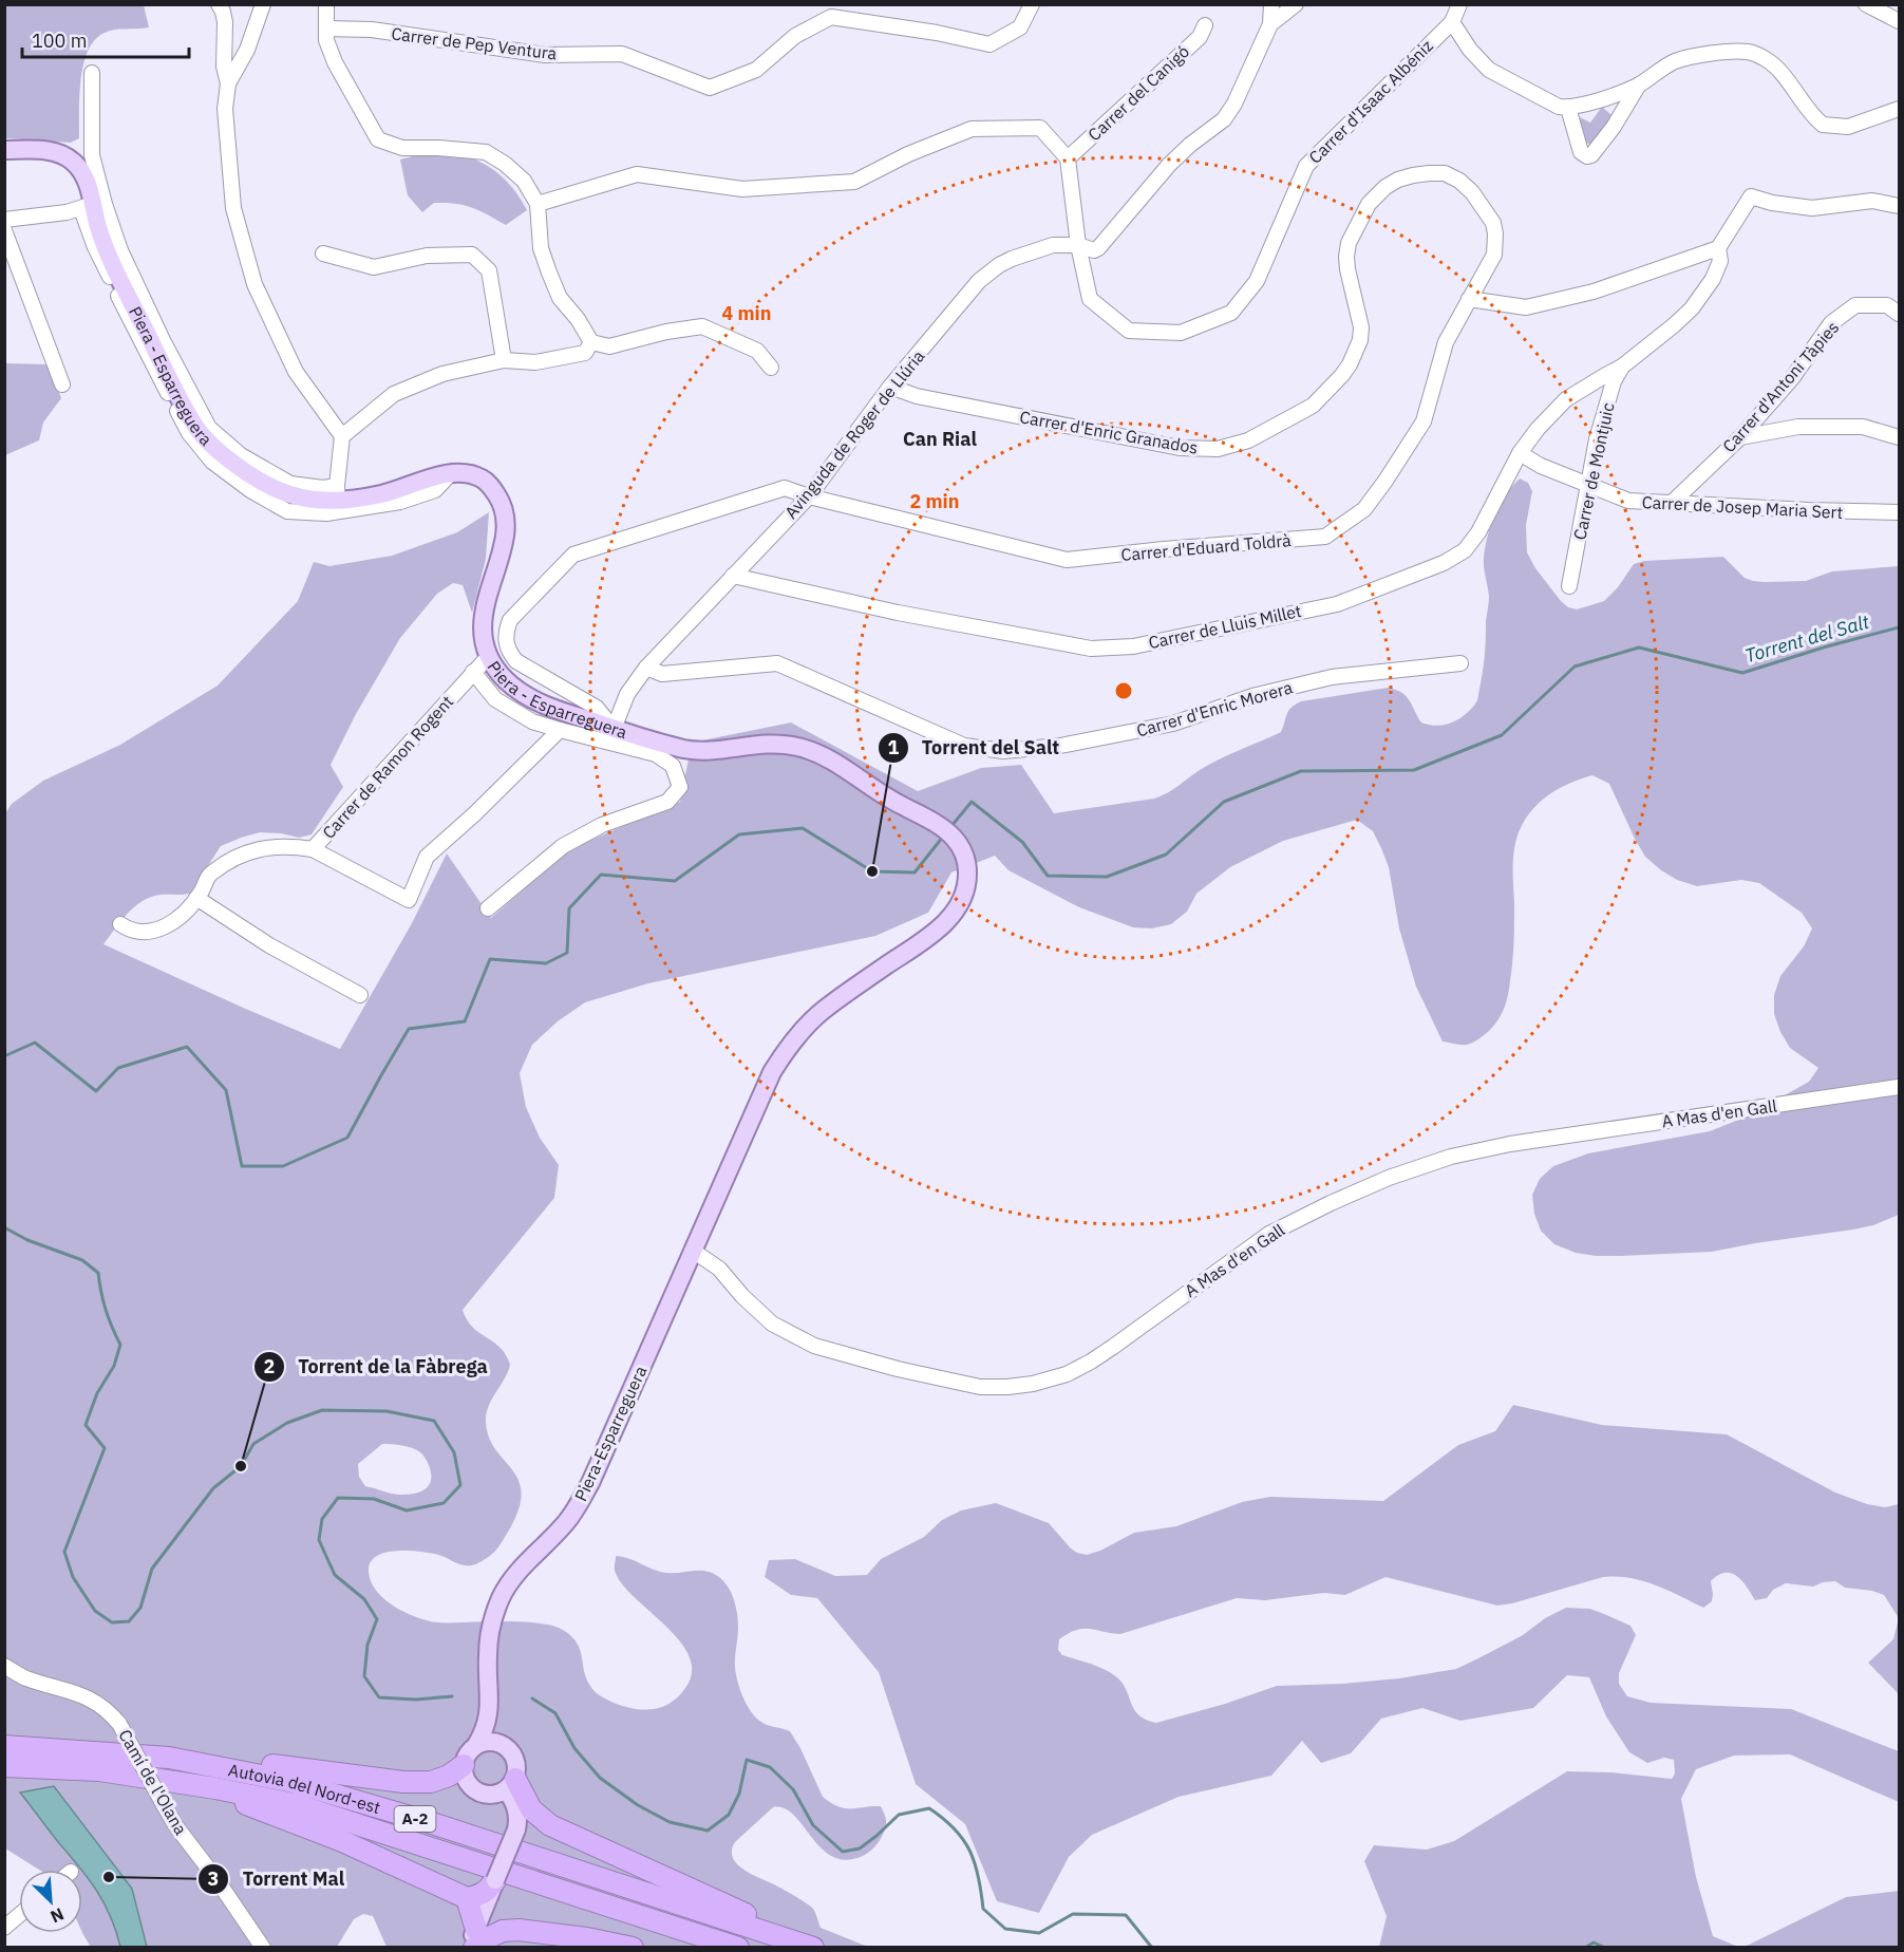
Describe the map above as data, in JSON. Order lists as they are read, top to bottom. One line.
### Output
{"streets":{"highway":["Autovia del Nord-est","A-2"],"main road":["Piera - Esparreguera","Piera-Esparreguera"],"street":["Carrer de Pep Ventura","Carrer del Canigó","Carrer d'Isaac Albéniz","Carrer d'Antoni Tàpies","Carrer d'Enric Granados","Avinguda de Roger de Llúria","Carrer de Montjuic","Carrer de Josep Maria Sert","Carrer d'Eduard Toldrà","Carrer de Lluis Millet","Carrer d'Enric Morera","Carrer de Ramon Rogent","A Mas d'en Gall","Camí de l'Olana"]},"crossings":[["Carrer del Canigó","Carrer d'Isaac Albéniz"],["Carrer d'Isaac Albéniz","Avinguda de Roger de Llúria"],["Piera - Esparreguera","Avinguda de Roger de Llúria"],["Piera - Esparreguera","Carrer d'Eduard Toldrà"],["Piera - Esparreguera","Carrer de Ramon Rogent"],["Piera - Esparreguera","A Mas d'en Gall"],["Piera - Esparreguera","Piera-Esparreguera"],["Carrer d'Antoni Tàpies","Carrer de Josep Maria Sert"],["Carrer d'Enric Granados","Avinguda de Roger de Llúria"],["Carrer d'Enric Granados","Carrer d'Eduard Toldrà"],["Avinguda de Roger de Llúria","Carrer d'Eduard Toldrà"],["Avinguda de Roger de Llúria","Carrer de Lluis Millet"],["Avinguda de Roger de Llúria","Carrer d'Enric Morera"],["Carrer de Montjuic","Carrer de Josep Maria Sert"],["Carrer de Montjuic","Carrer de Lluis Millet"],["Carrer de Josep Maria Sert","Carrer de Lluis Millet"],["A Mas d'en Gall","Piera-Esparreguera"]],"districts":["Can Rial"],"water":["Torrent del Salt"],"places":["Torrent del Salt","Torrent de la Fàbrega","Torrent Mal"],"scale_bar":"100 m","north":"bottom right","rings":["4 min","2 min"]}
